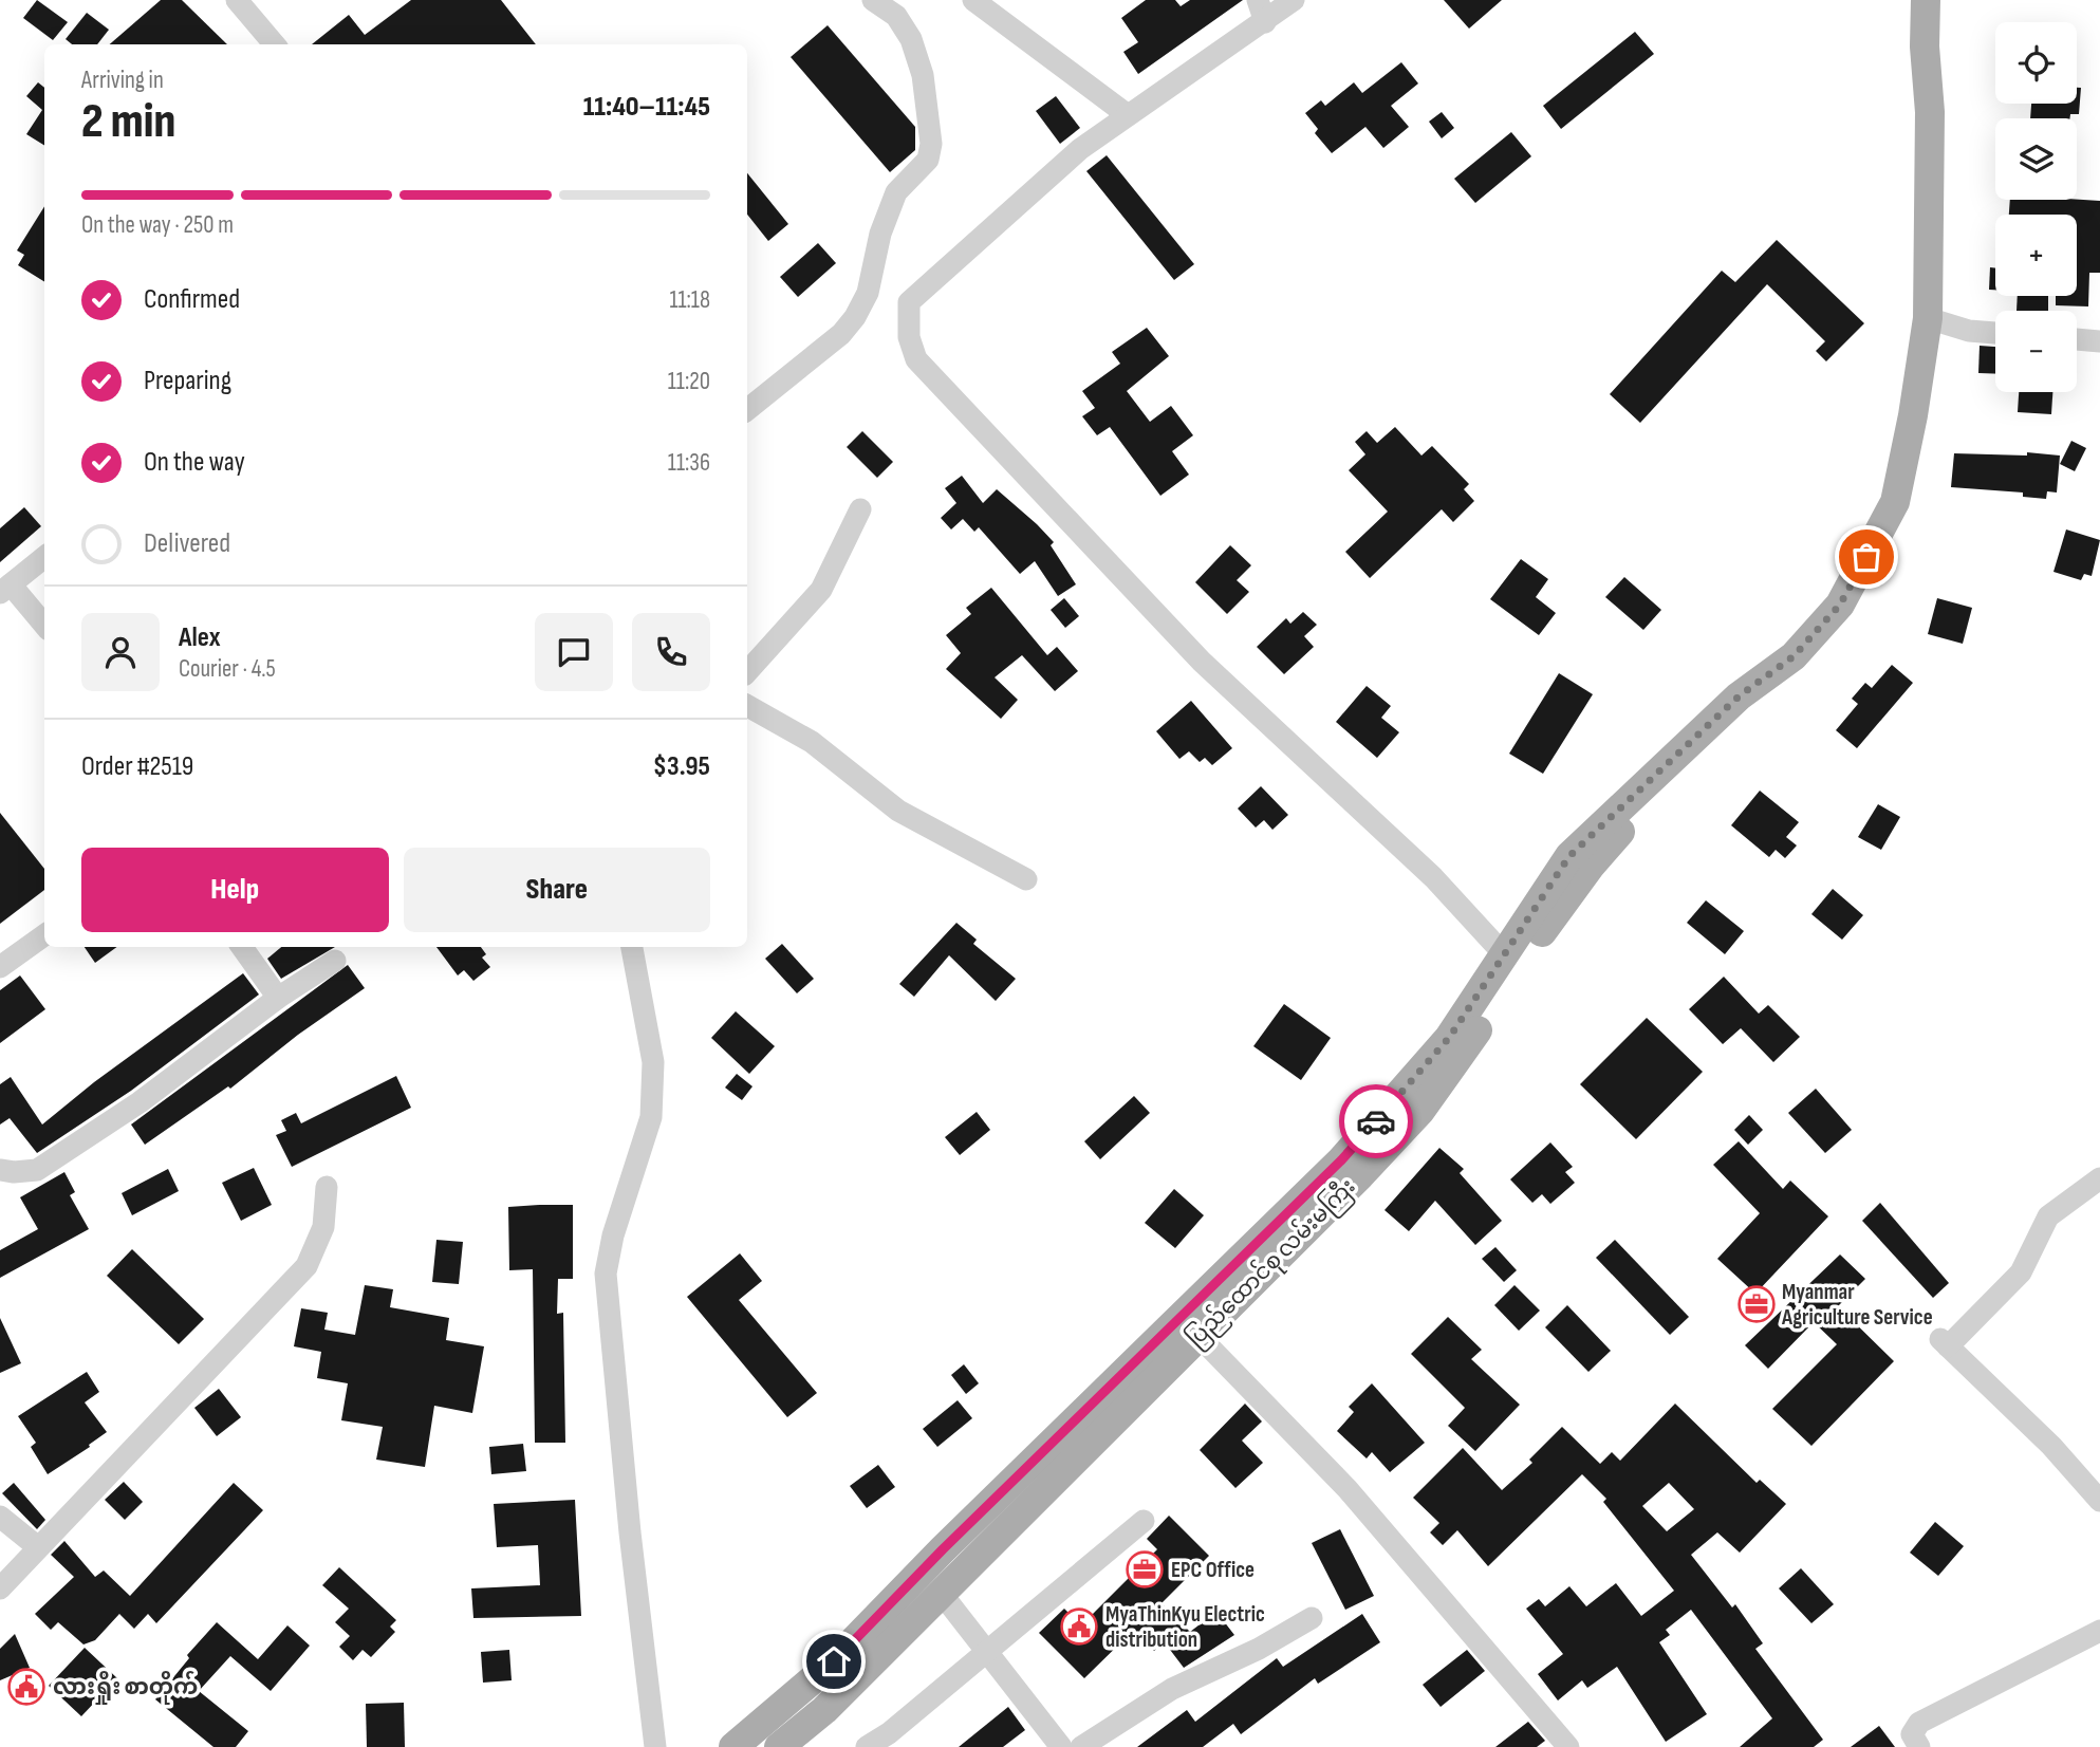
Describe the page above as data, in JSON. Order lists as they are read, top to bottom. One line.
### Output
{"streets":{"main road":["ပြည်ထောင်စု လမ်းမကြီး"]},"places":{"office":["Myanmar Agriculture Service","EPC Office"],"public building":["MyaThinKyu Electric distribution","လားရှိုး စာတိုက်"]},"page":{"map_buttons":["+","−"],"heading":["2 min","Arriving in","11:40–11:45"],"panel":["Alex","Courier · 4.5","Order #2519","$3.95"],"bar":"On the way · 250 m","list":[["Confirmed","11:18"],["Preparing","11:20"],["On the way","11:36"],"Delivered"],"buttons":["Help","Share"]}}
